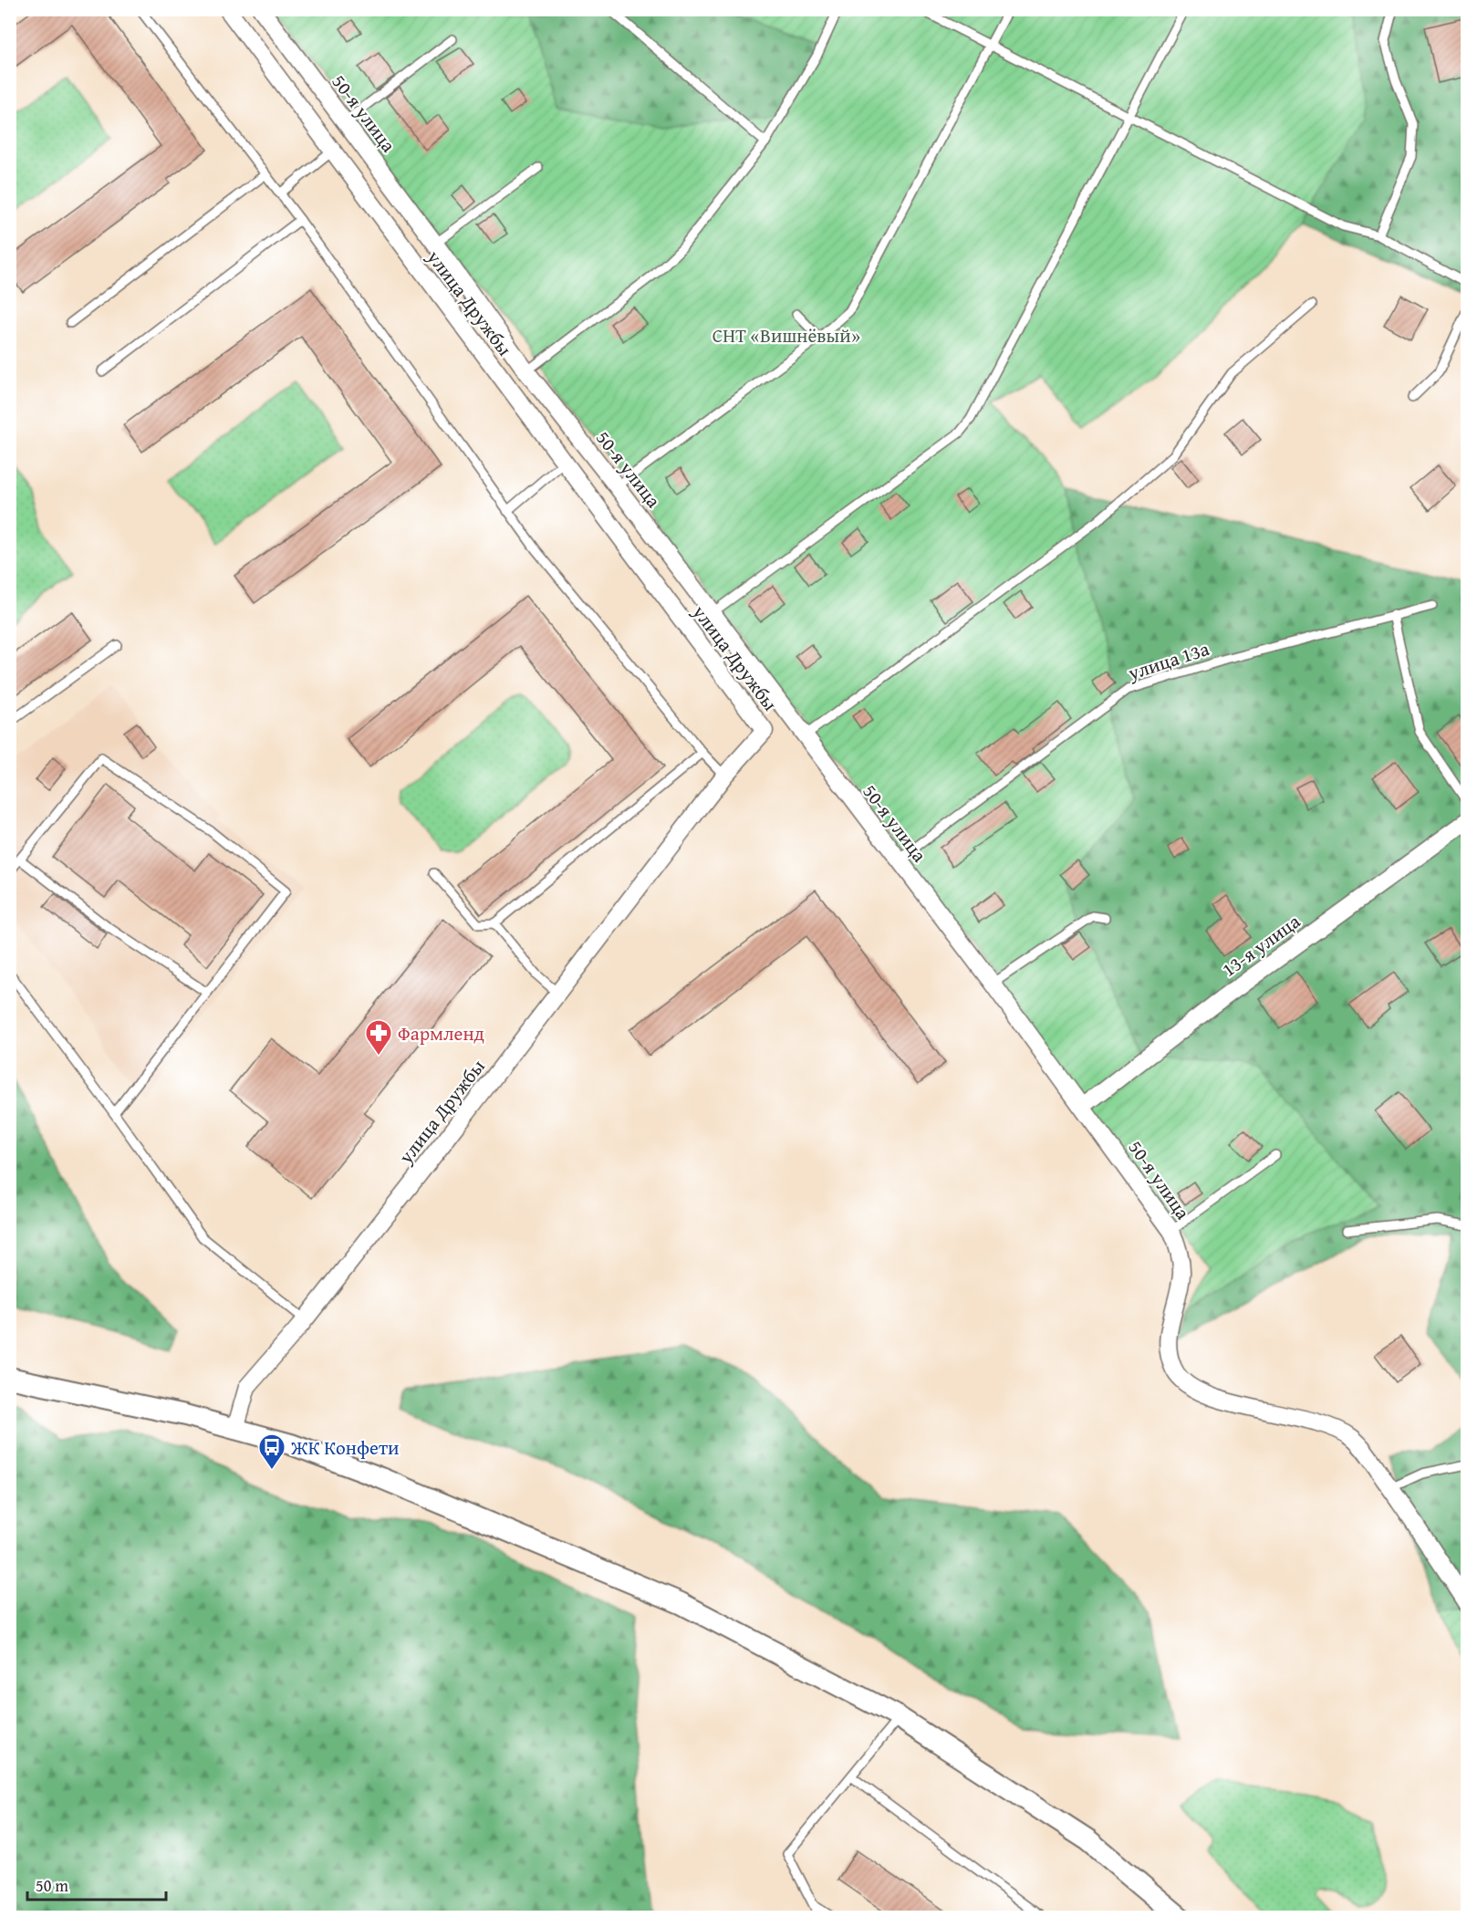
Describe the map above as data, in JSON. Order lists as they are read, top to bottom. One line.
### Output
{"streets":{"street":["50-я улица","улица Дружбы","13-я улица"],"lane":["улица 13а"]},"crossings":[["50-я улица","улица 13а"],["50-я улица","13-я улица"]],"parks":["СНТ «Вишнёвый»"],"places":{"pharmacy":["Фармленд"],"bus stop":["ЖК Конфети"]},"scale_bar":"50 m"}
